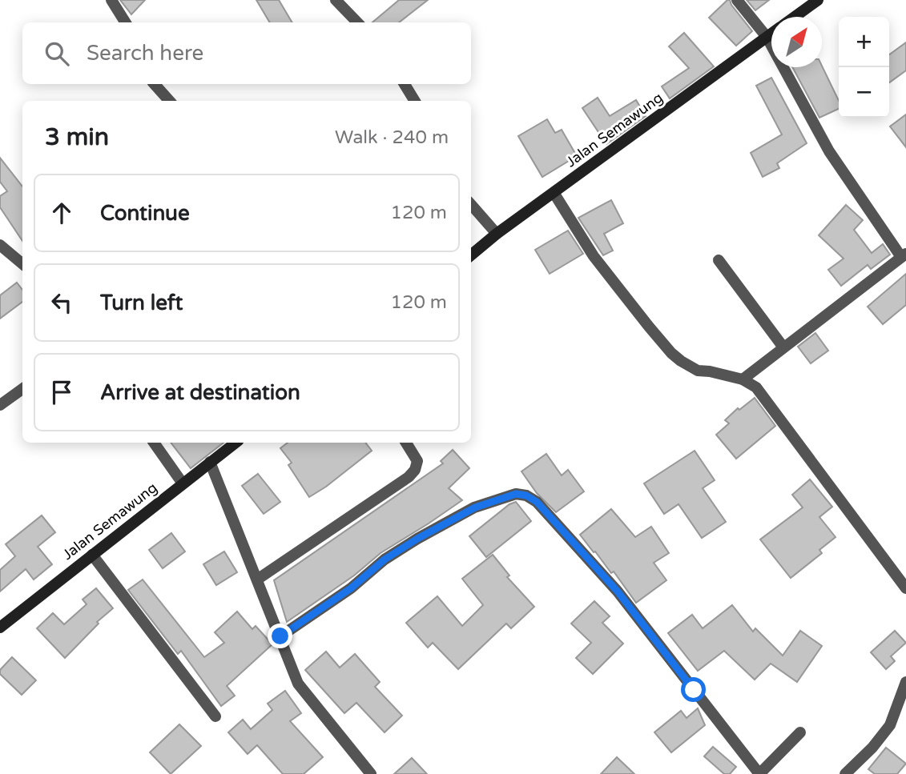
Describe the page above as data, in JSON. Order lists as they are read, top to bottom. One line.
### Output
{"streets":{"street":["Jalan Semawung"]},"north":"top right","page":{"map_buttons":["+","−"],"search":"Search here","heading":["3 min","Walk · 240 m"],"list":[["Continue","120 m"],["Turn left","120 m"],"Arrive at destination"]}}
